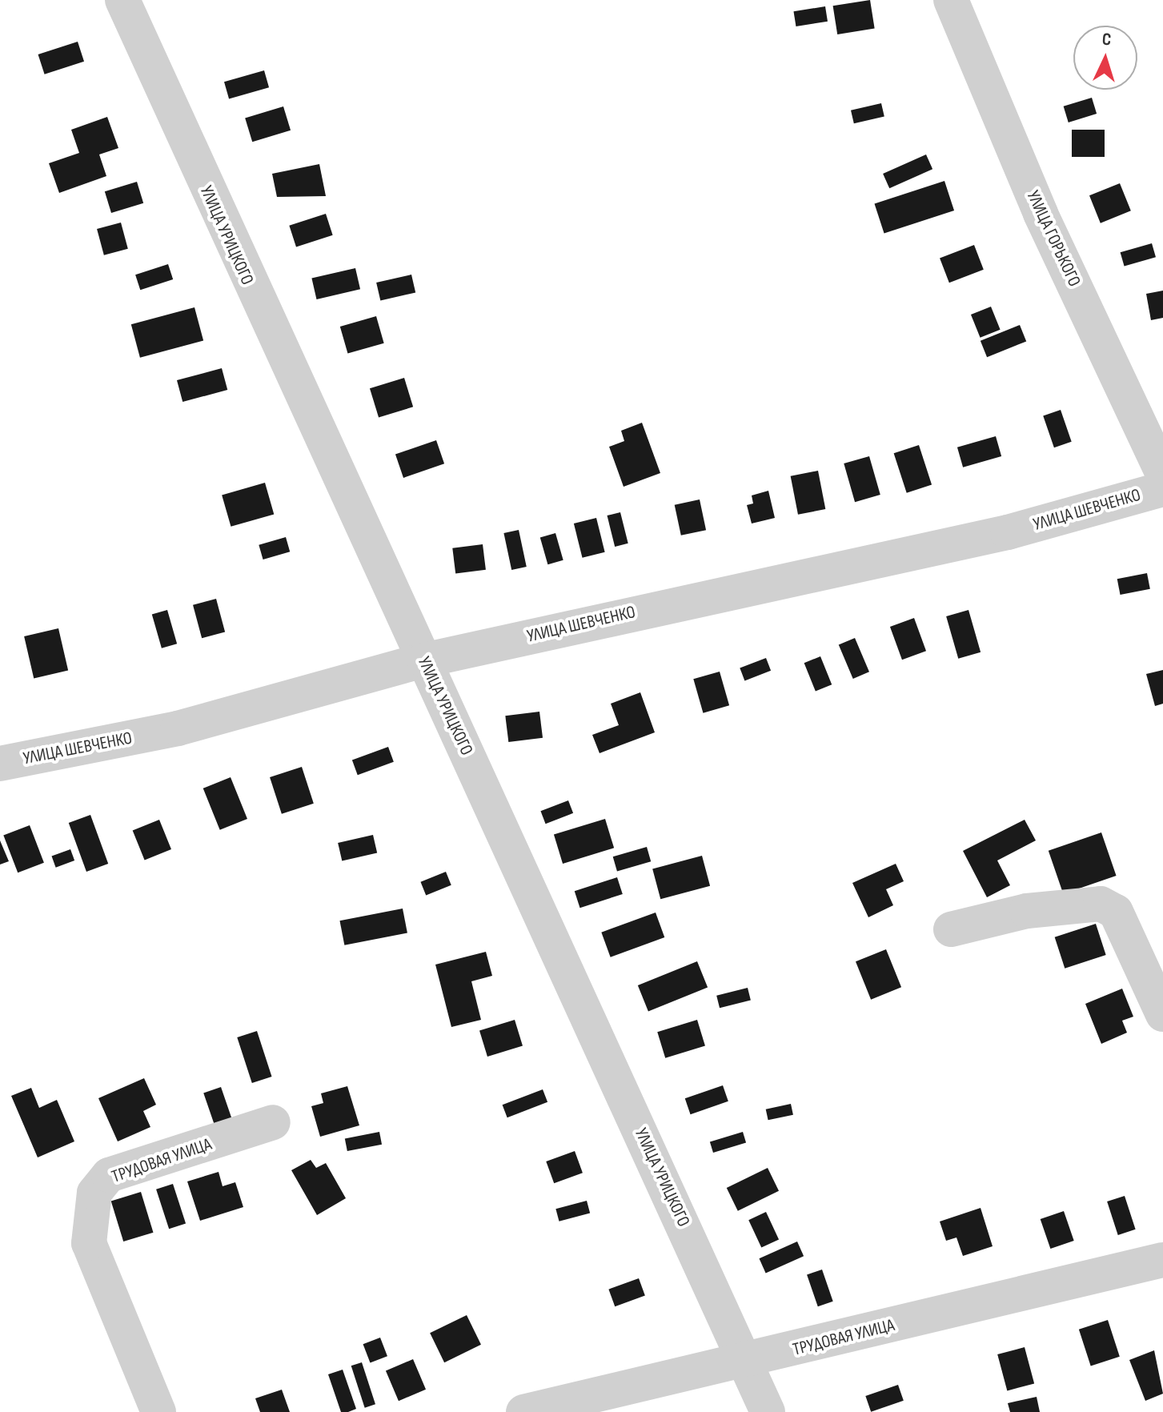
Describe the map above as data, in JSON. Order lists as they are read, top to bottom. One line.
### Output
{"streets":{"street":["УЛИЦА УРИЦКОГО","УЛИЦА ГОРЬКОГО","УЛИЦА ШЕВЧЕНКО","ТРУДОВАЯ УЛИЦА"]},"crossings":[["УЛИЦА УРИЦКОГО","УЛИЦА ШЕВЧЕНКО"],["УЛИЦА УРИЦКОГО","ТРУДОВАЯ УЛИЦА"]],"north":"top"}
